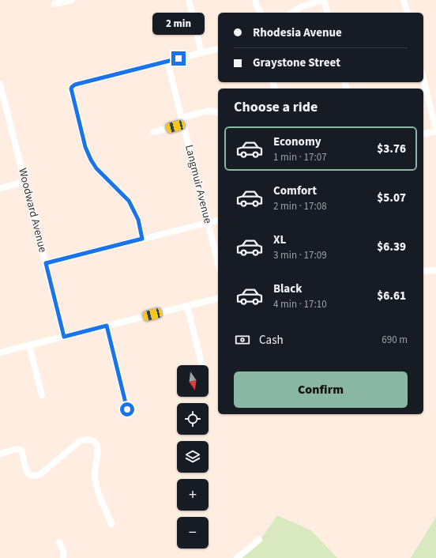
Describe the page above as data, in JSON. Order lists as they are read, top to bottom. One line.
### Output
{"streets":{"street":["Langmuir Avenue","Woodward Avenue"]},"north":"bottom","page":{"bubble":"2 min","banner":["Rhodesia Avenue","Graystone Street"],"heading":"Choose a ride","list":[{"name":"Economy","note":"1 min · 17:07","value":"$3.76"},{"name":"Comfort","note":"2 min · 17:08","value":"$5.07"},{"name":"XL","note":"3 min · 17:09","value":"$6.39"},{"name":"Black","note":"4 min · 17:10","value":"$6.61"}],"pay":["Cash","690 m"],"map_buttons":["+","−"],"buttons":"Confirm"}}
